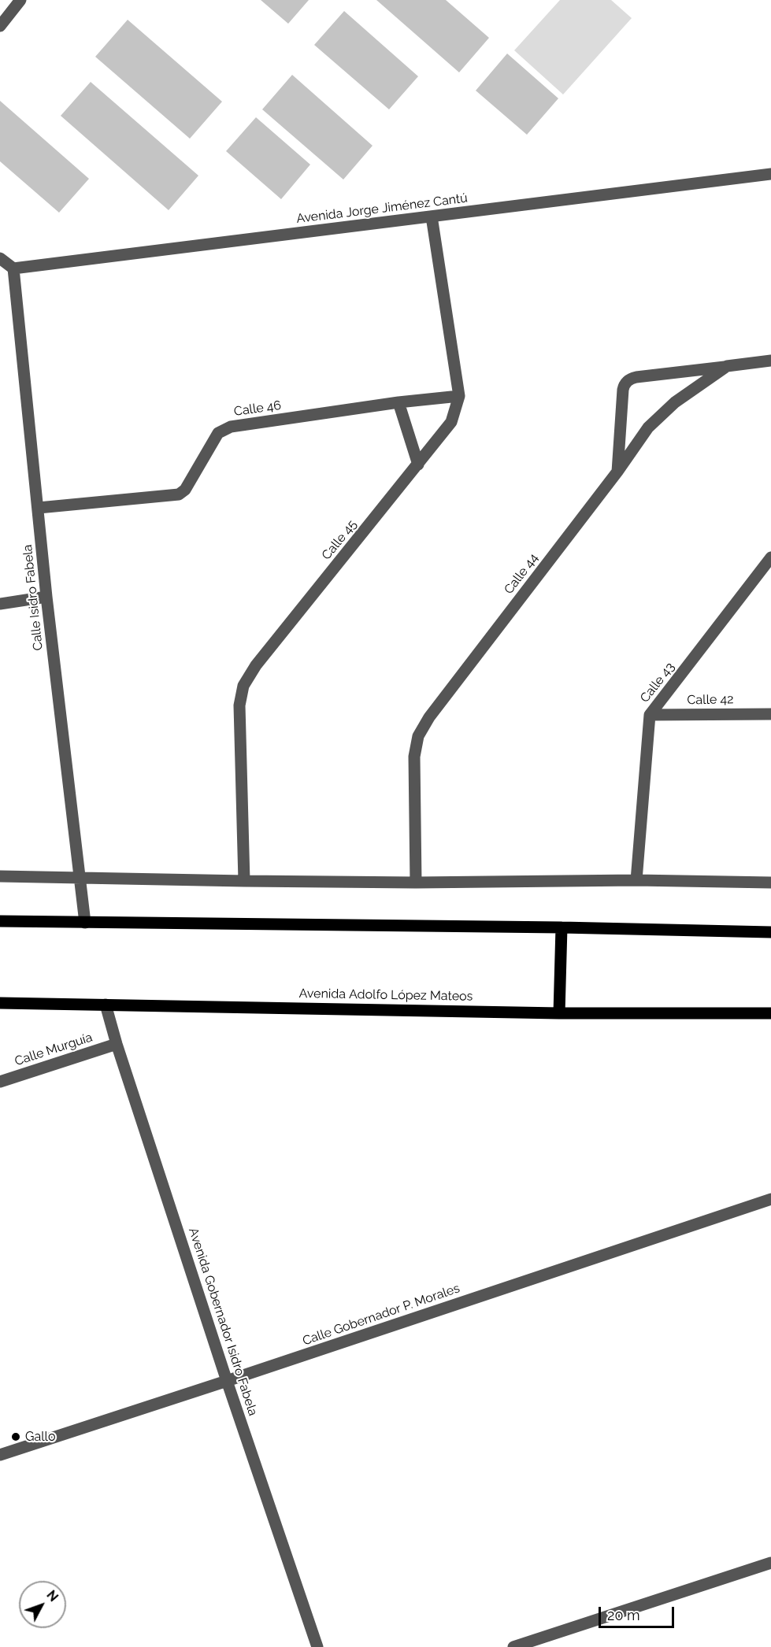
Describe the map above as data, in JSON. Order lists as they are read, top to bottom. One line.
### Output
{"streets":{"main road":["Avenida Adolfo López Mateos"],"street":["Avenida Jorge Jiménez Cantú","Calle 46","Calle 45","Calle 44","Calle Isidro Fabela","Calle 43","Calle 42","Calle Murguía","Calle Gobernador P. Morales","Avenida Gobernador Isidro Fabela"]},"crossings":[["Avenida Jorge Jiménez Cantú","Calle 45"],["Avenida Jorge Jiménez Cantú","Calle Isidro Fabela"],["Calle 46","Calle 45"],["Calle 46","Calle Isidro Fabela"],["Calle 43","Calle 42"],["Avenida Adolfo López Mateos","Avenida Gobernador Isidro Fabela"],["Calle Murguía","Avenida Gobernador Isidro Fabela"],["Calle Gobernador P. Morales","Avenida Gobernador Isidro Fabela"]],"places":["Gallo"],"scale_bar":"20 m","north":"top right"}
